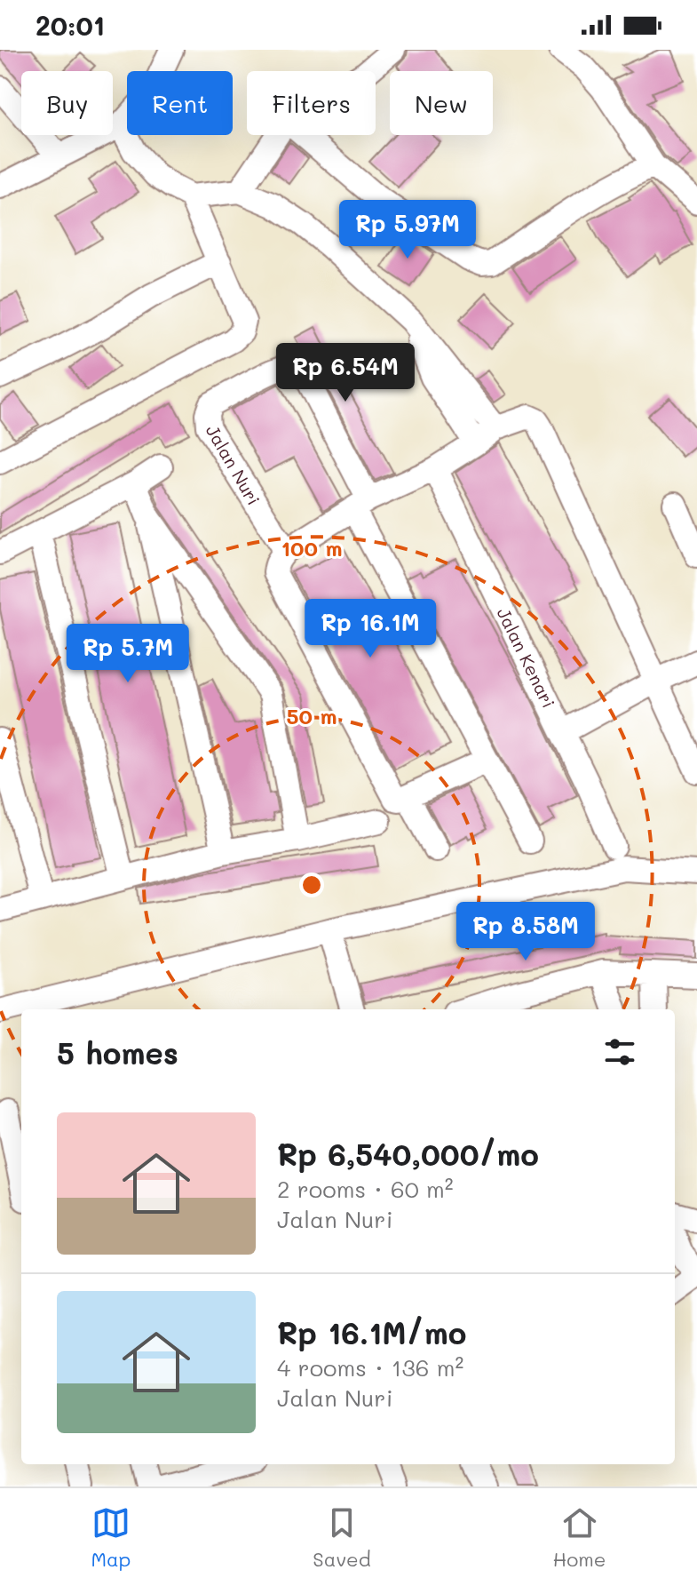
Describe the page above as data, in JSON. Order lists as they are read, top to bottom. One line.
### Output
{"streets":{"street":["Jalan Nuri","Jalan Kenari"]},"page":{"status":"20:01","chip":["Buy","Rent","Filters","New"],"price":["Rp 5.97M","Rp 6.54M","Rp 16.1M","Rp 5.7M","Rp 8.58M"],"heading":"5 homes","list":[{"name":"Rp 6,540,000/mo","note":"2 rooms · 60 m² · Jalan Nuri"},{"name":"Rp 16.1M/mo","note":"4 rooms · 136 m² · Jalan Nuri"}],"tabs":["Map","Saved","Home"]},"rings":["100 m","50 m"]}
